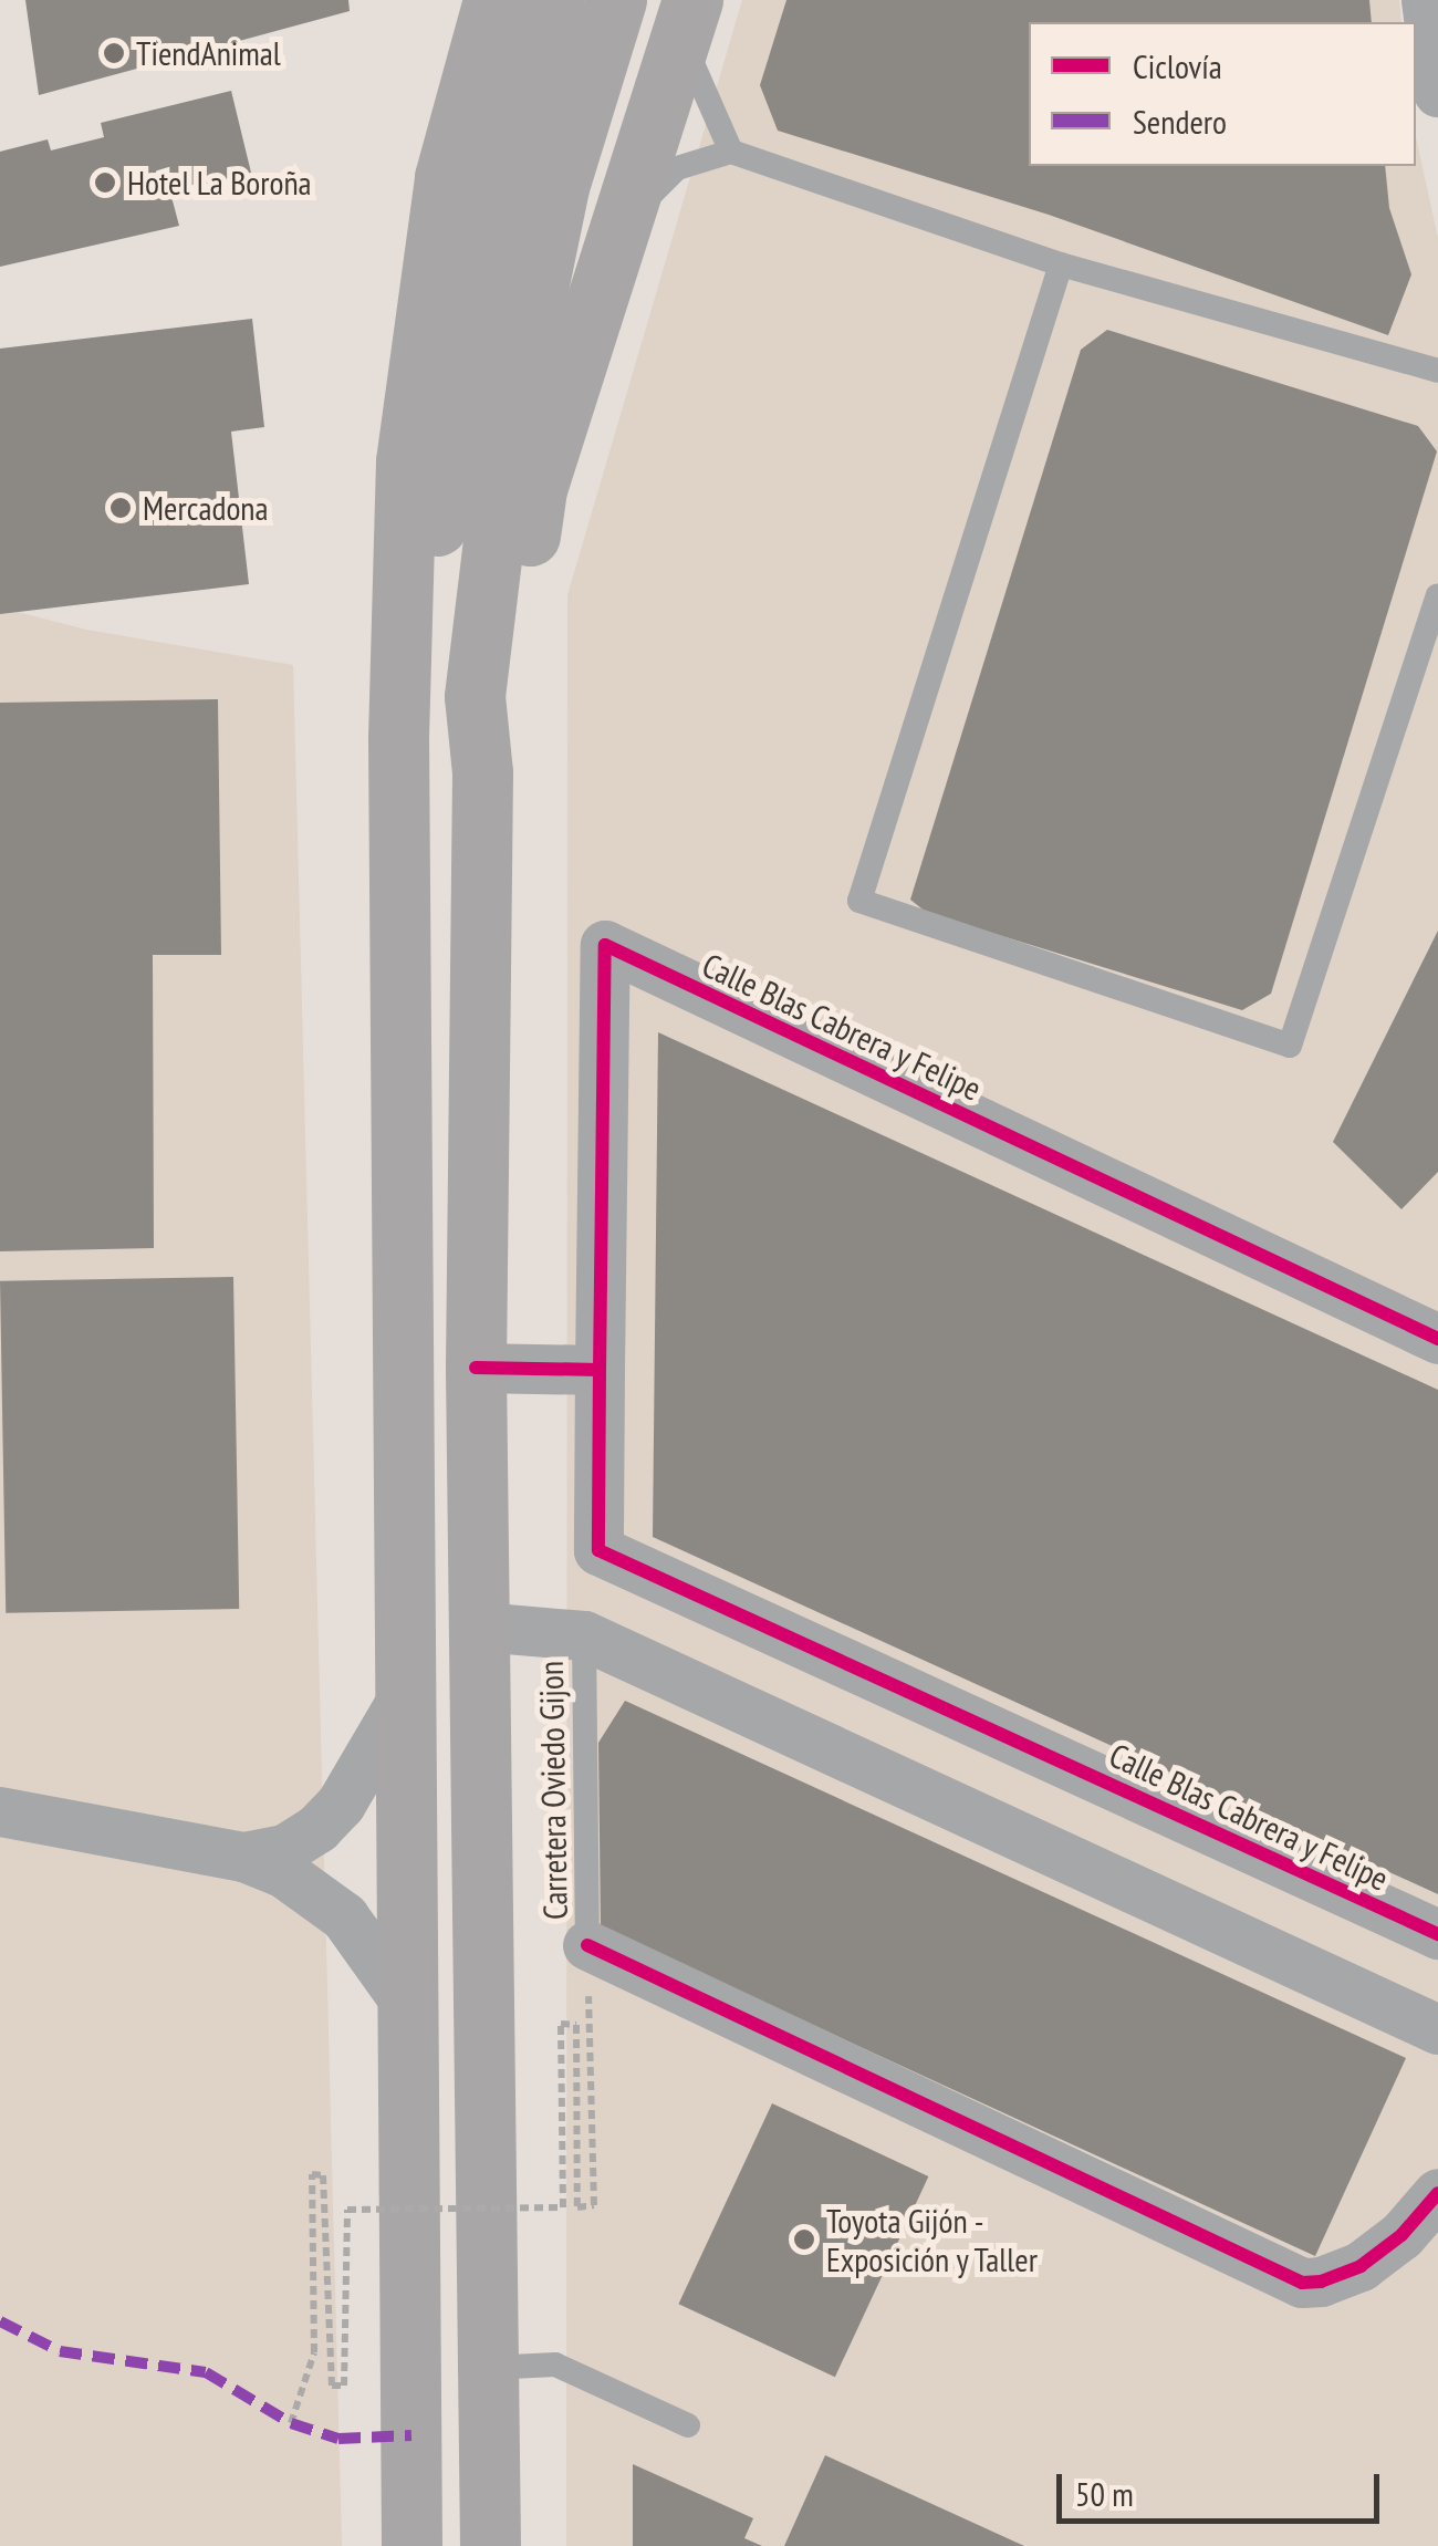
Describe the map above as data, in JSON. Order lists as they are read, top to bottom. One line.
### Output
{"streets":{"street":["Calle Blas Cabrera y Felipe"],"lane":["Carretera Oviedo Gijon"]},"places":["TiendAnimal","Hotel La Boroña","Mercadona","Toyota Gijón - Exposición y Taller"],"legend":["Ciclovía","Sendero"],"scale_bar":"50 m"}
